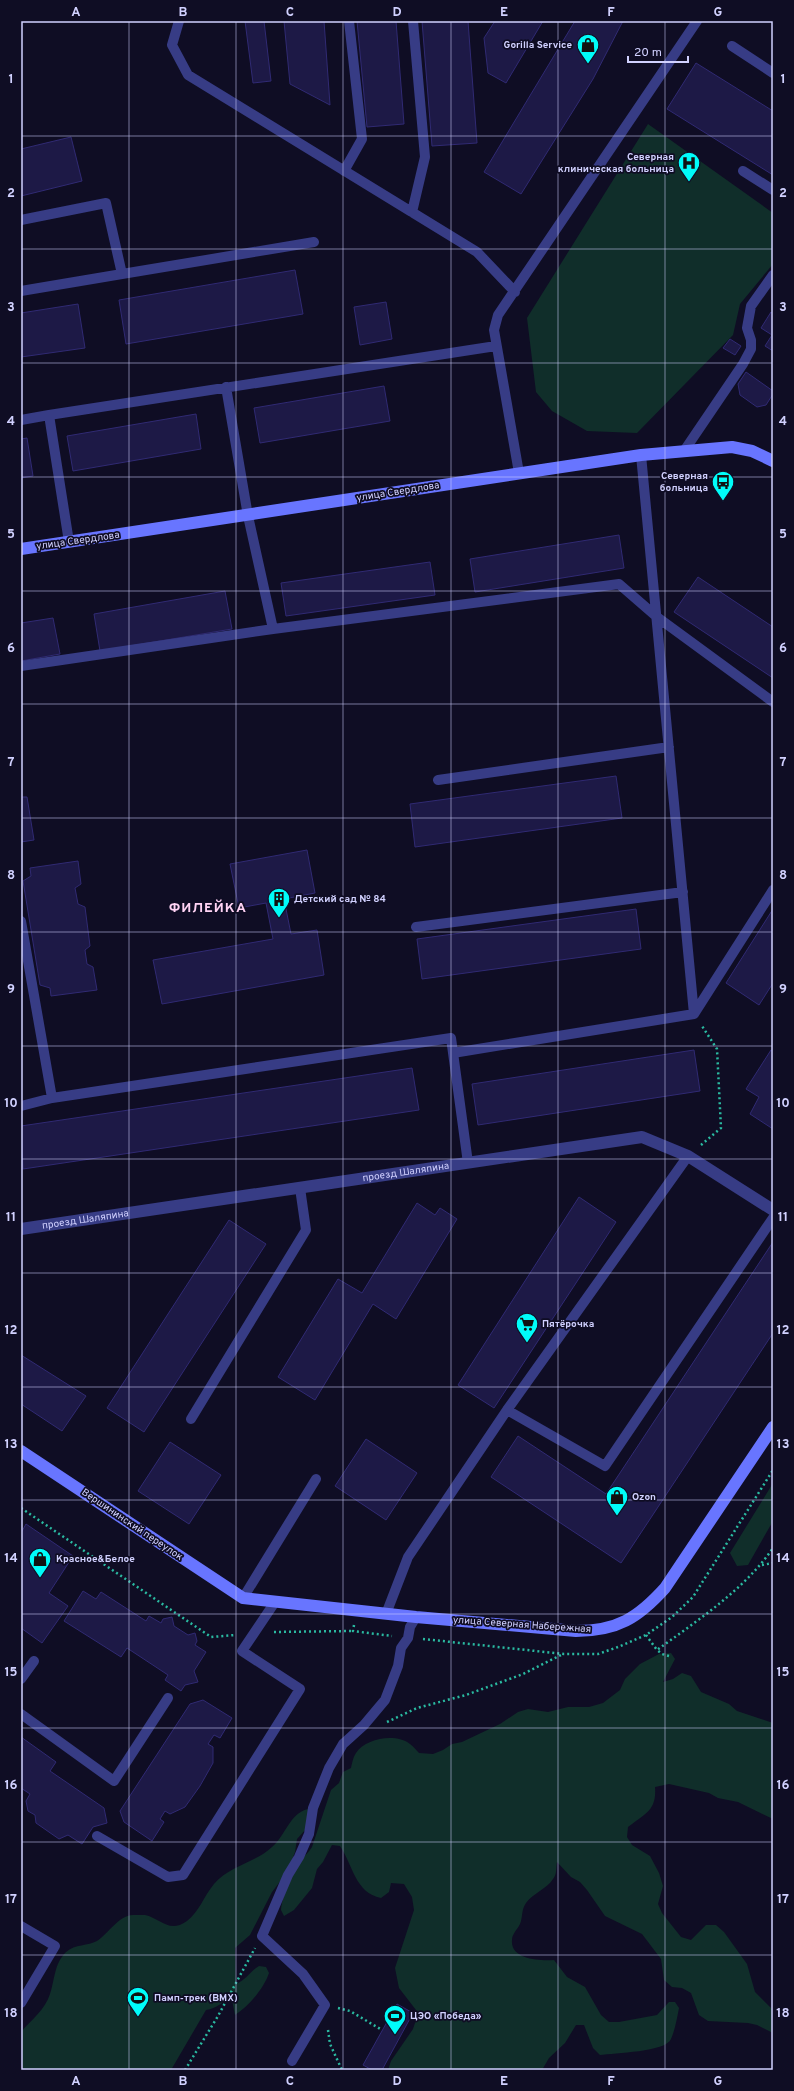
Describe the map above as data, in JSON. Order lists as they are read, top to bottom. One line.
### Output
{"streets":{"street":["улица Свердлова","проезд Шаляпина","Вершининский переулок","улица Северная Набережная"]},"crossings":[["Вершининский переулок","улица Северная Набережная"]],"districts":["ФИЛЕЙКА"],"places":{"shop":["Gorilla Service","Ozon","Красное&Белое"],"hospital":["Северная клиническая больница"],"bus stop":["Северная больница"],"building":["Детский сад № 84"],"supermarket":["Пятёрочка"],"sports":["Памп-трек (BMX)","ЦЭО «Победа»"]},"scale_bar":"20 m","grid":{"columns":["A","B","C","D","E","F","G"],"rows":["1","2","3","4","5","6","7","8","9","10","11","12","13","14","15","16","17","18"]}}
